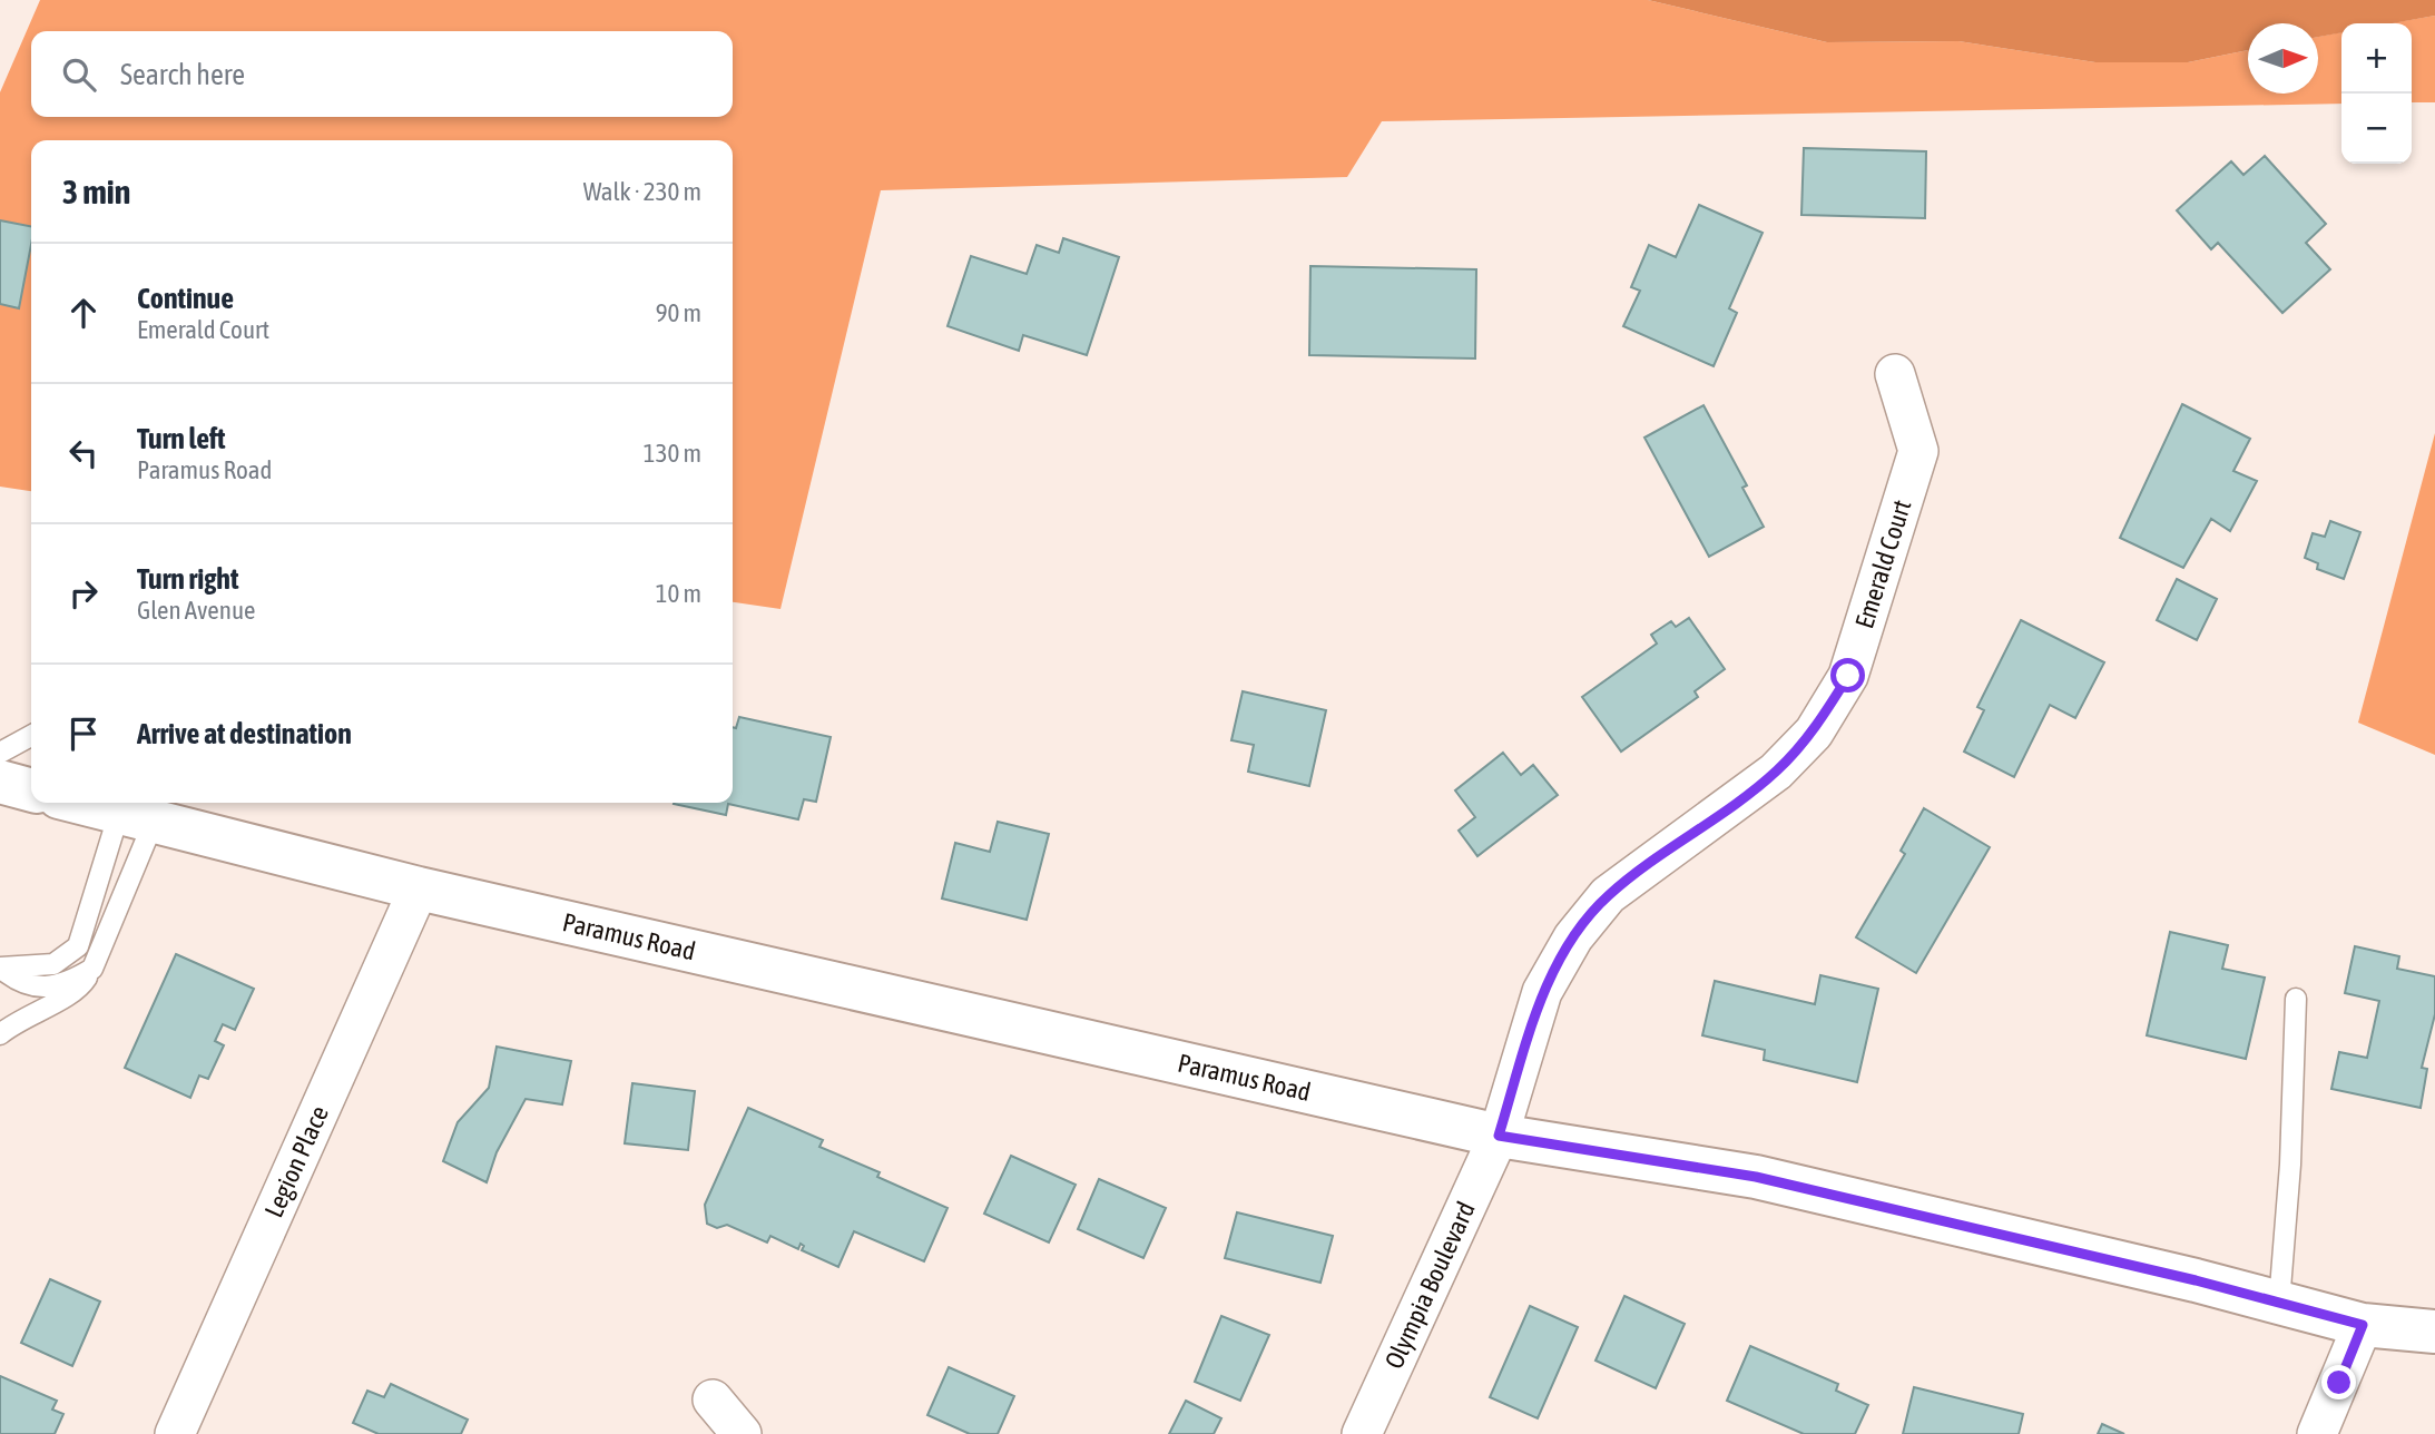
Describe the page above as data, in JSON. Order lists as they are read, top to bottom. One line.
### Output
{"streets":{"main road":["Paramus Road"],"street":["Emerald Court","Legion Place","Olympia Boulevard"]},"crossings":[["Emerald Court","Paramus Road"],["Emerald Court","Olympia Boulevard"],["Paramus Road","Legion Place"],["Paramus Road","Olympia Boulevard"]],"north":"right","page":{"map_buttons":["+","−"],"search":"Search here","heading":["3 min","Walk · 230 m"],"list":[["Continue","Emerald Court","90 m"],["Turn left","Paramus Road","130 m"],["Turn right","Glen Avenue","10 m"],"Arrive at destination"]}}
